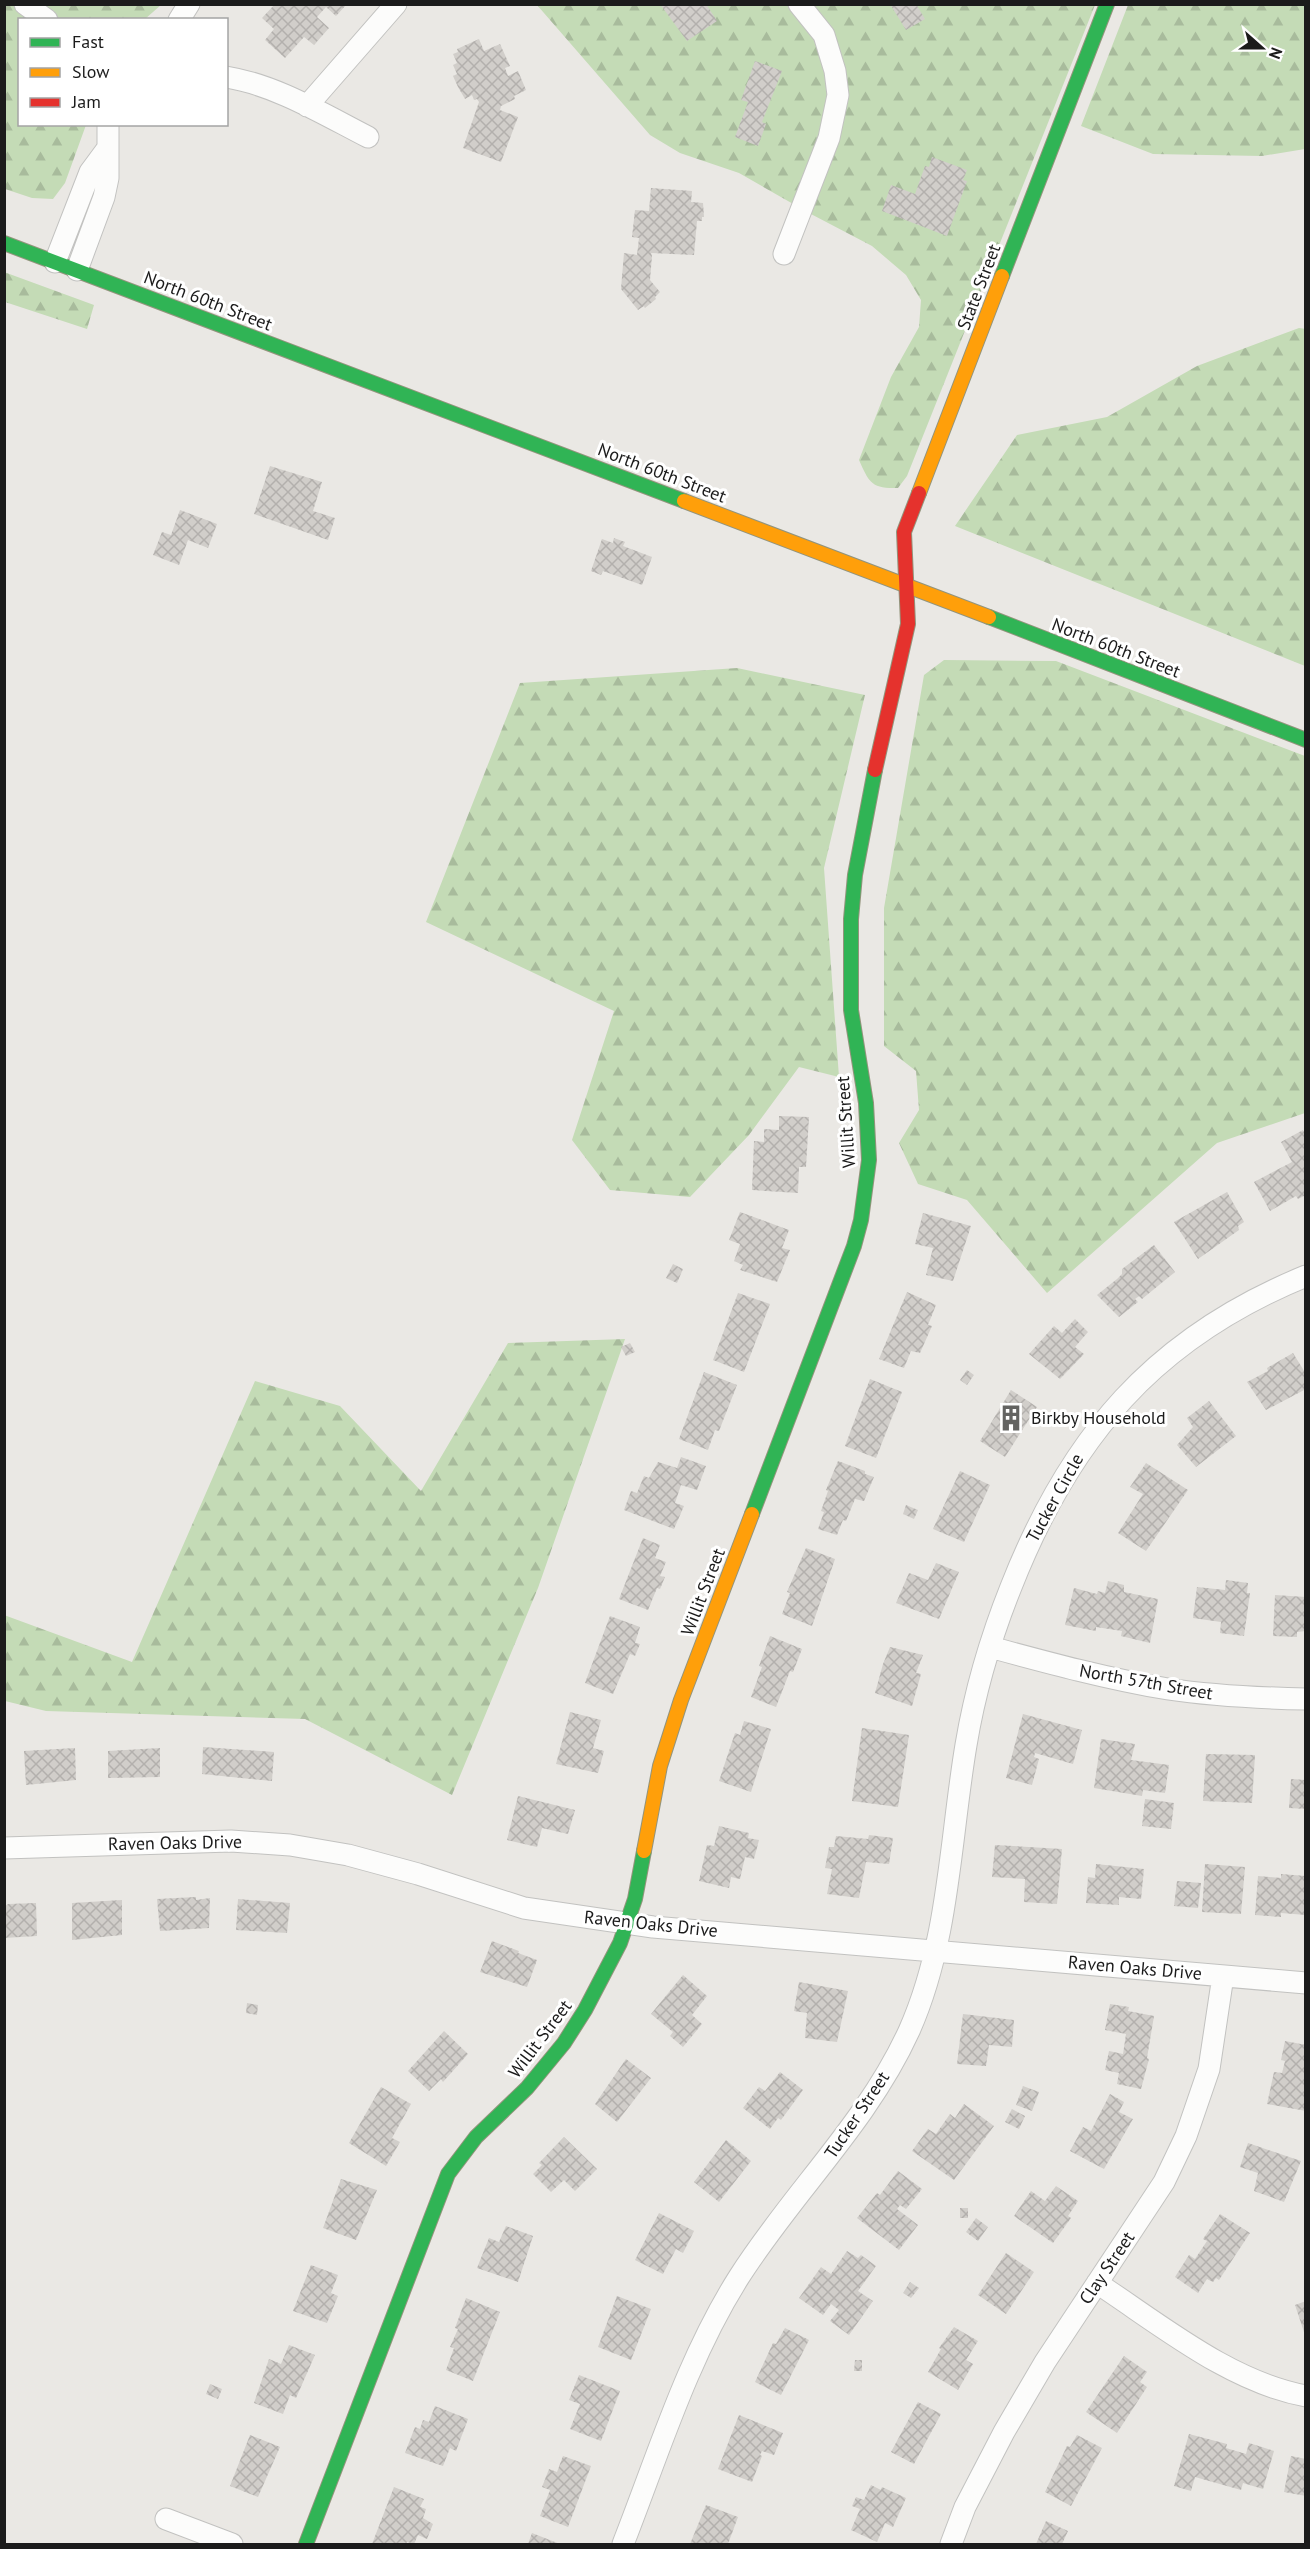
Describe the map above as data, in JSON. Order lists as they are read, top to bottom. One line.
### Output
{"streets":{"street":["State Street","North 60th Street","Willit Street","Tucker Circle","North 57th Street","Raven Oaks Drive","Tucker Street","Clay Street"]},"crossings":[["State Street","North 60th Street"],["State Street","Willit Street"],["North 60th Street","Willit Street"],["Willit Street","Raven Oaks Drive"],["Tucker Circle","North 57th Street"],["Tucker Circle","Tucker Street"],["North 57th Street","Tucker Street"],["Raven Oaks Drive","Tucker Street"],["Raven Oaks Drive","Clay Street"]],"places":{"building":["Birkby Household"]},"legend":["Fast","Slow","Jam"],"north":"right"}
